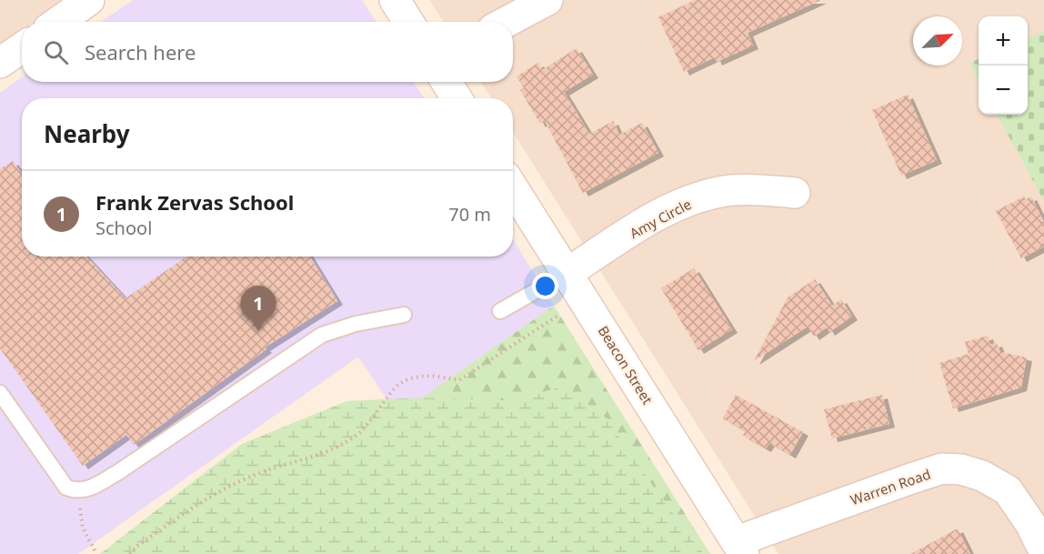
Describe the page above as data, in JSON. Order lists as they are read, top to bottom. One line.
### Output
{"streets":{"street":["Amy Circle","Beacon Street","Warren Road"]},"crossings":[["Amy Circle","Beacon Street"],["Beacon Street","Warren Road"]],"north":"top right","page":{"map_buttons":["+","−"],"search":"Search here","heading":"Nearby","list":[{"mark":"1","name":"Frank Zervas School","note":"School","value":"70 m"}],"pins":"1"}}
